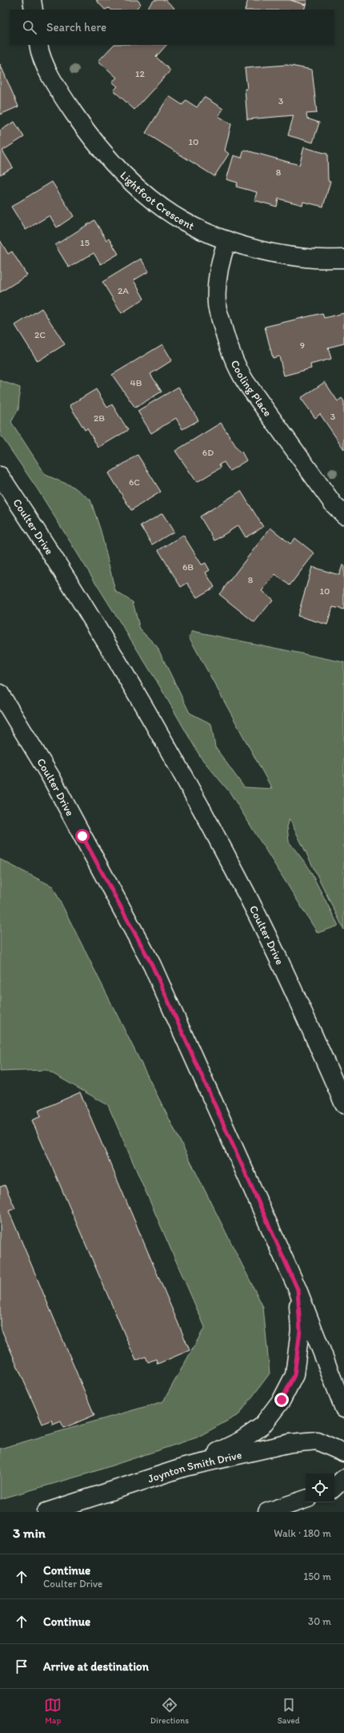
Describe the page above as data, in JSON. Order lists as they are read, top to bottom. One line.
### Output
{"streets":{"main road":["Lightfoot Crescent","Cooling Place","Coulter Drive","Joynton Smith Drive"]},"crossings":[["Lightfoot Crescent","Cooling Place"]],"house_numbers":["12","3","10","8","15","2A","2C","9","4B","3","2B","6D","6C","6B","8","10"],"page":{"search":"Search here","heading":["3 min","Walk · 180 m"],"list":[["Continue","Coulter Drive","150 m"],["Continue","30 m"],"Arrive at destination"],"nav":["Map","Directions","Saved"]}}
